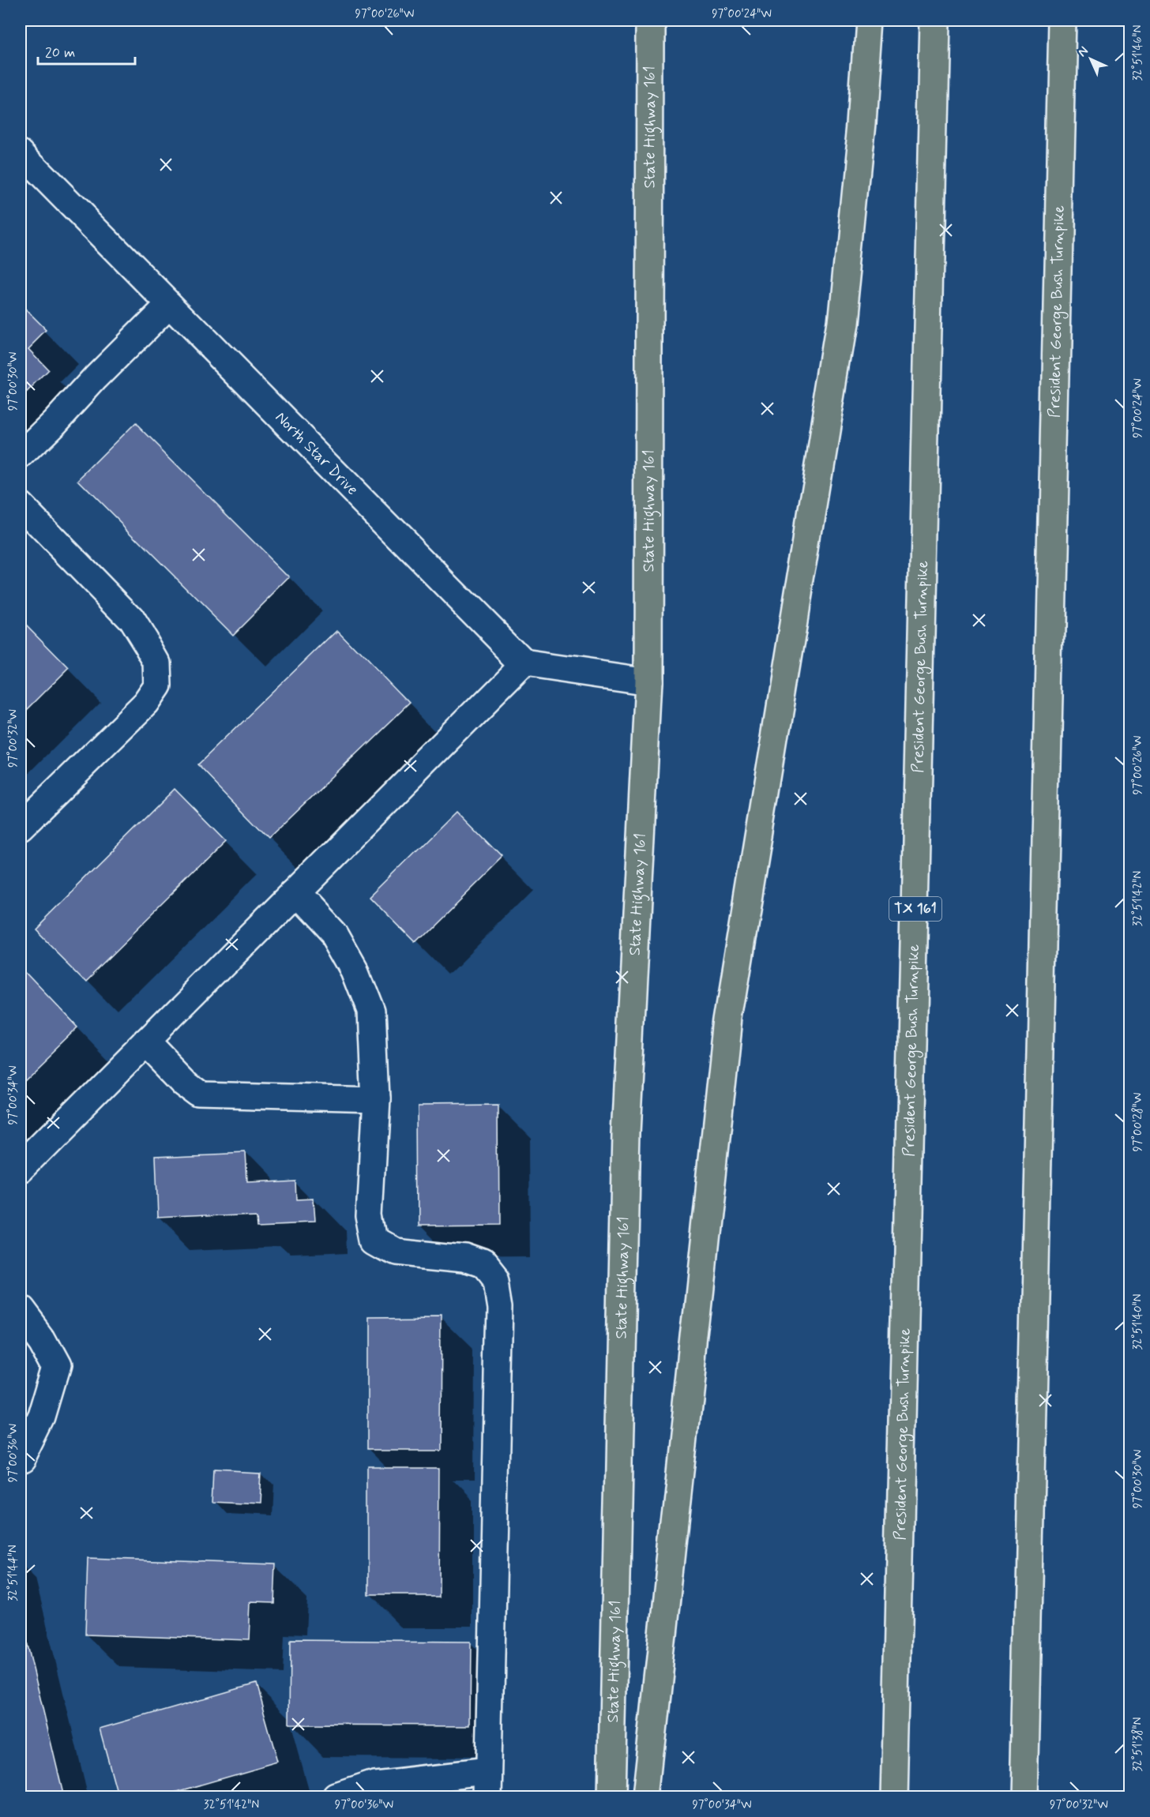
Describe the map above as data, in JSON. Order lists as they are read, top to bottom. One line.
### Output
{"streets":{"main road":["State Highway 161","President George Bush Turnpike","TX 161"],"street":["North Star Drive"]},"scale_bar":"20 m","north":"top left","coordinates":["97°00'26\"W","97°00'24\"W","32°51'46\"N","97°00'30\"W","97°00'32\"W","32°51'42\"N","97°00'34\"W","97°00'28\"W","32°51'40\"N","97°00'36\"W","32°51'44\"N","32°51'38\"N"]}
